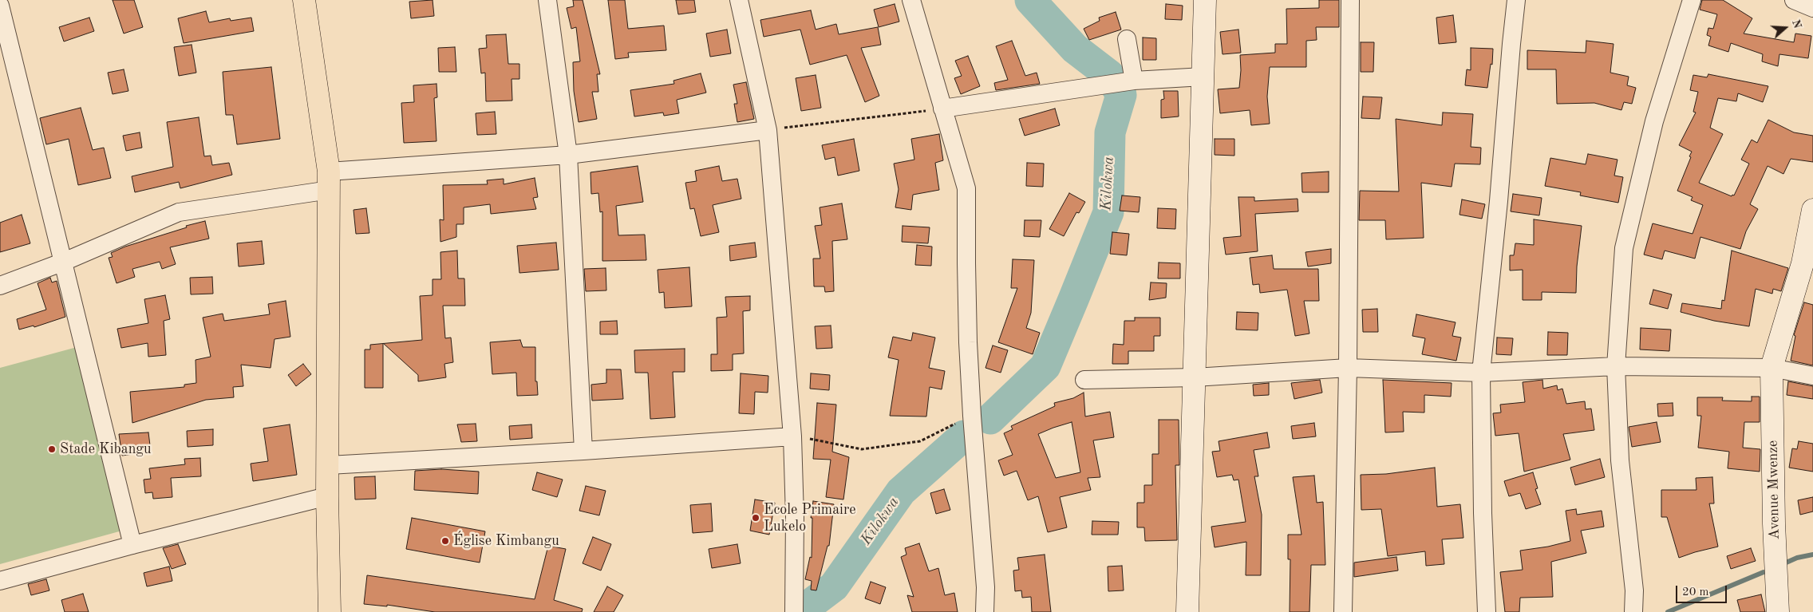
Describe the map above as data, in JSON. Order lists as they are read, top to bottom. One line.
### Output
{"streets":{"street":["Avenue Mwenze"]},"water":["Kilokwa"],"places":["Stade Kibangu","Ecole Primaire Lukelo","Église Kimbangu"],"scale_bar":"20 m","north":"right"}
